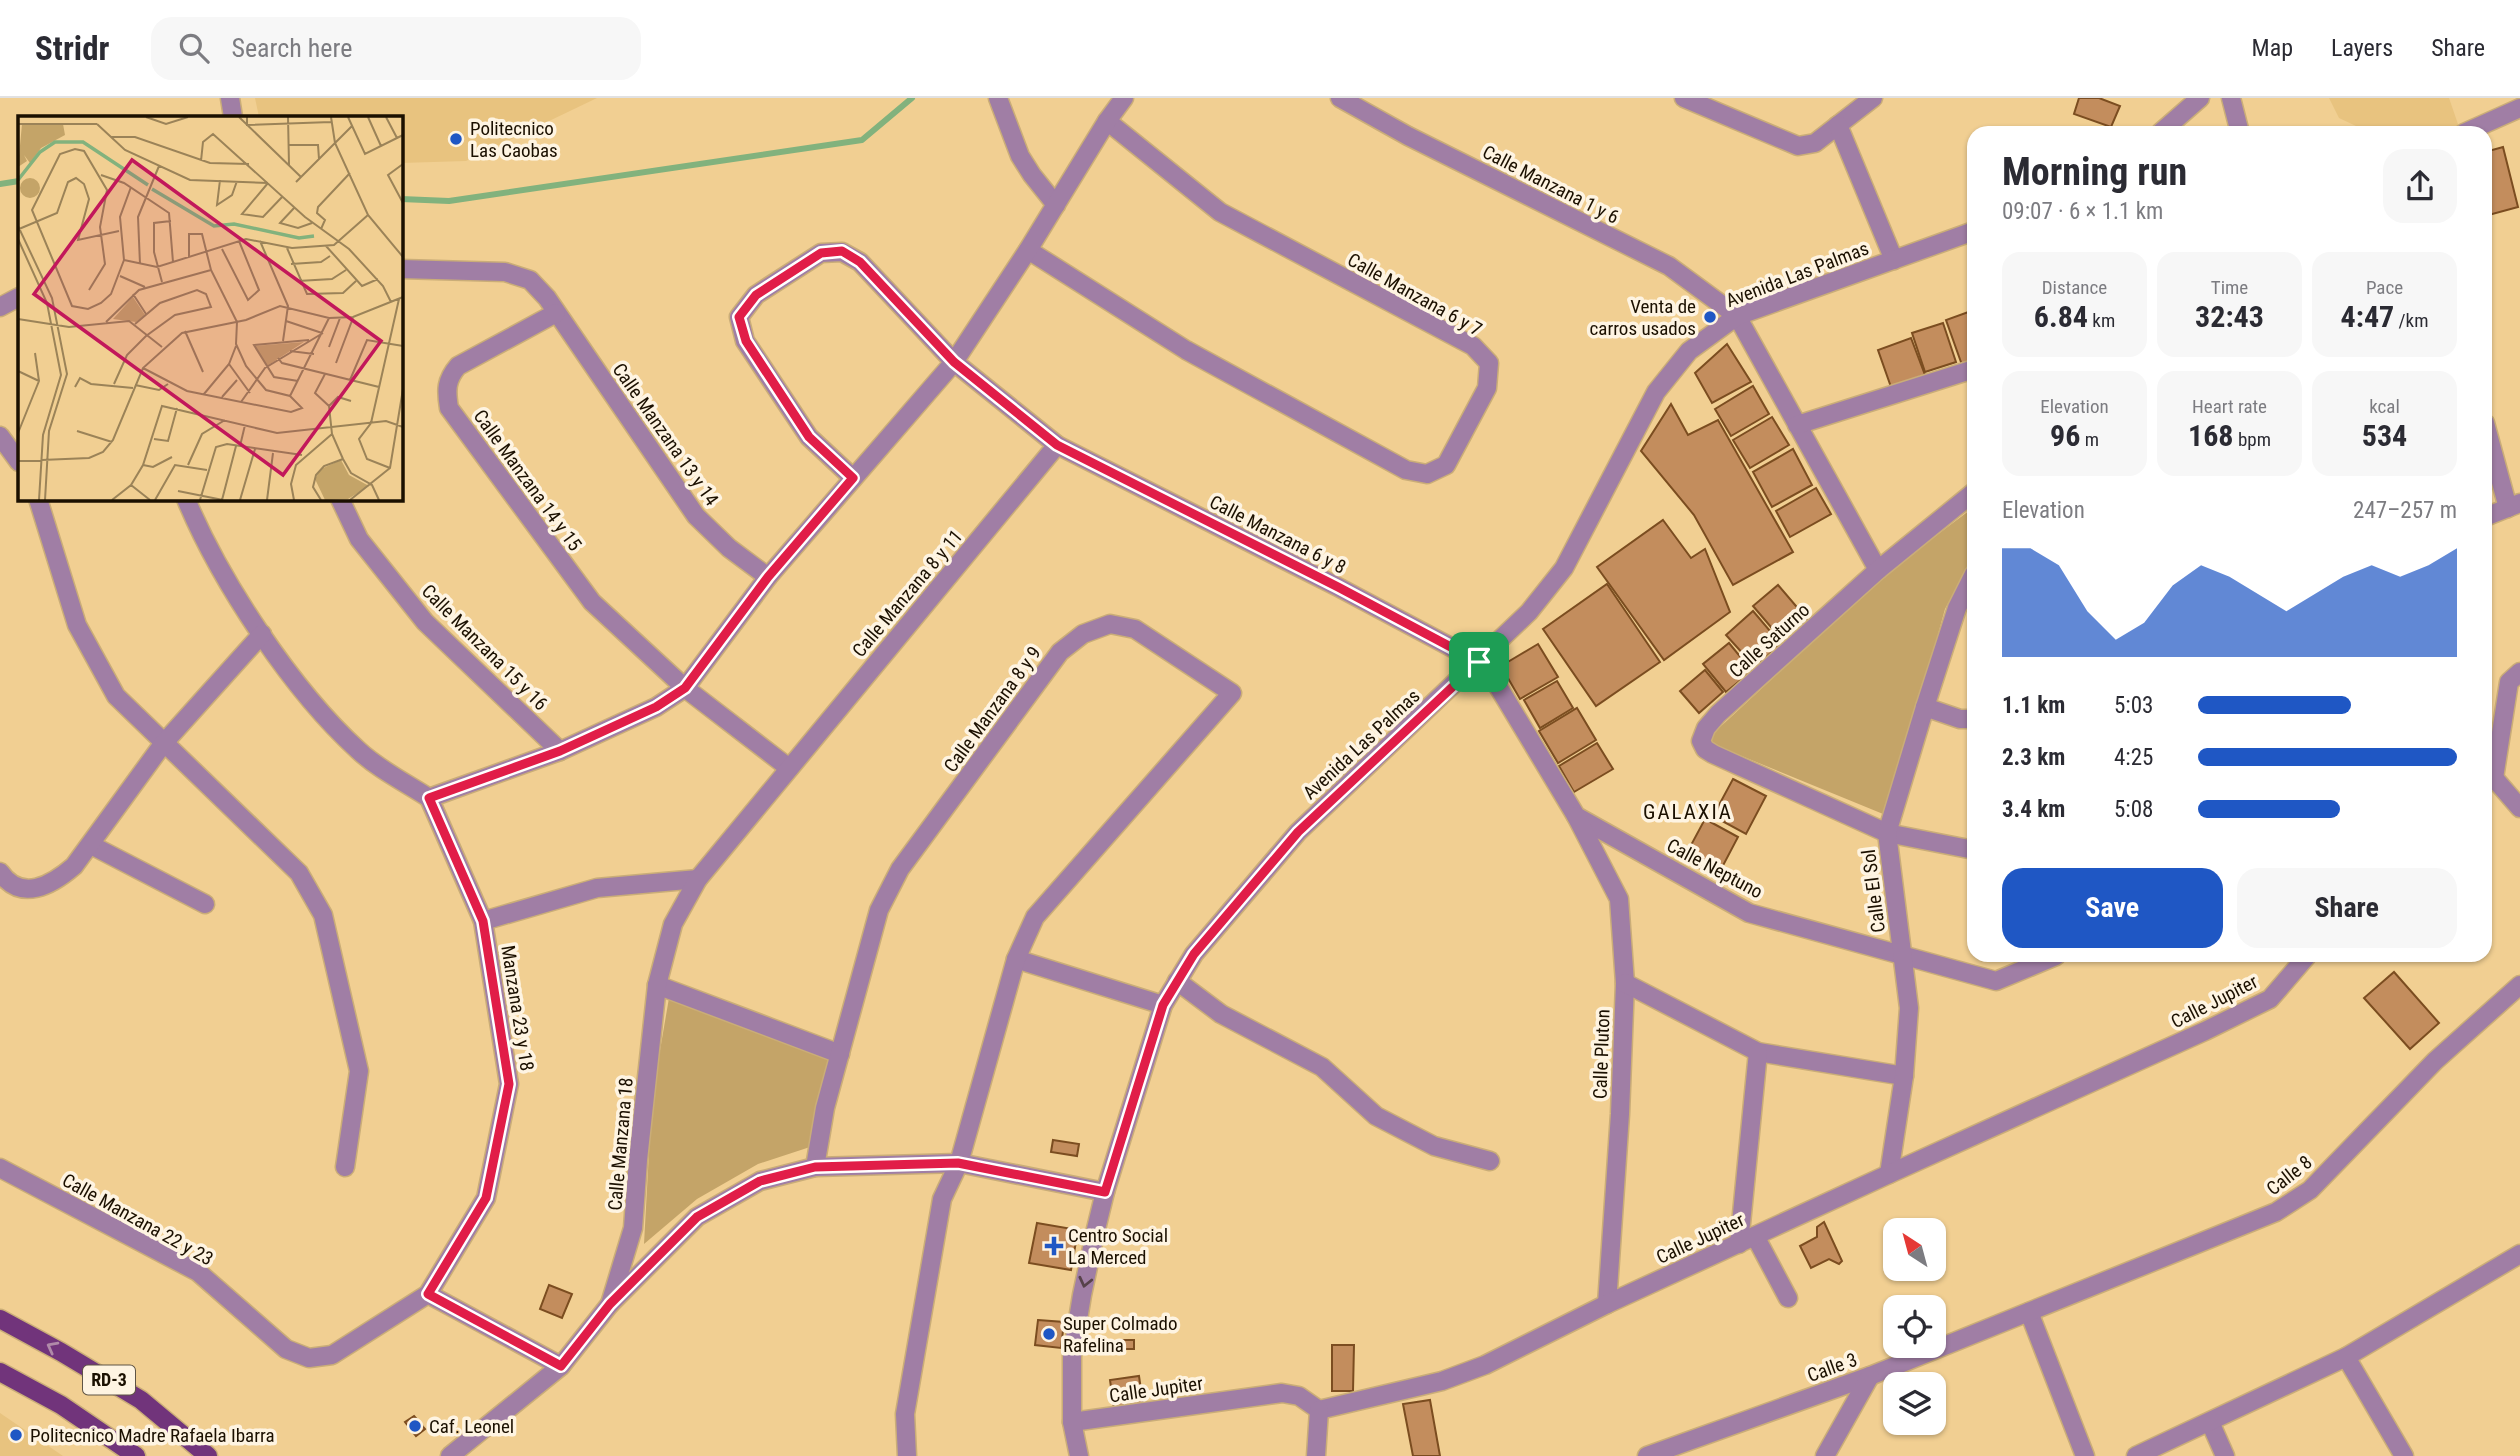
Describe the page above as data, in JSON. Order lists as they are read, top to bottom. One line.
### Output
{"streets":{"main road":["RD-3"],"street":["Calle Manzana 1 y 6","Avenida Las Palmas","Calle Manzana 6 y 7","Calle Manzana 13 y 14","Calle Manzana 14 y 15","Calle Manzana 6 y 8","Calle Manzana 8 y 11","Calle Saturno","Calle Manzana 15 y 16","Calle Manzana 8 y 9","Calle Neptuno","Calle El Sol","Calle Jupiter","Manzana 23 y 18","Calle Pluton","Calle Manzana 18","Calle 8","Calle Manzana 22 y 23","Calle 3"]},"crossings":[["Calle Manzana 1 y 6","Avenida Las Palmas"],["Avenida Las Palmas","Calle Manzana 6 y 8"],["Avenida Las Palmas","Calle Neptuno"],["Avenida Las Palmas","Calle Jupiter"],["Calle Manzana 13 y 14","Calle Manzana 14 y 15"],["Calle Manzana 14 y 15","Calle Manzana 8 y 11"],["Calle Manzana 6 y 8","Calle Manzana 8 y 11"],["Calle Manzana 6 y 8","Calle Neptuno"],["Calle Manzana 8 y 11","Calle Manzana 18"],["Calle Saturno","Calle El Sol"],["Calle Neptuno","Calle El Sol"],["Calle Neptuno","Calle Pluton"],["Calle El Sol","Calle Jupiter"],["Calle Jupiter","Calle Pluton"],["Manzana 23 y 18","Calle Manzana 22 y 23"],["Calle 8","Calle 3"]],"districts":["GALAXIA"],"places":{"other":["Politecnico Las Caobas","Venta de carros usados","Super Colmado Rafelina","Caf. Leonel","Politecnico Madre Rafaela Ibarra"],"health":["Centro Social La Merced"]},"north":"top left","page":{"header":"Stridr","search":"Search here","nav":["Map","Layers","Share"],"heading":["Morning run","09:07 · 6 × 1.1 km"],"stats":[["Distance","6.84 km"],["Time","32:43"],["Pace","4:47 /km"],["Elevation","96 m"],["Heart rate","168 bpm"],["kcal","534"]],"chart":["Elevation","247–257 m"],"list":[{"name":"1.1 km","note":"5:03"},{"name":"2.3 km","note":"4:25"},{"name":"3.4 km","note":"5:08"}],"buttons":["Save","Share"]}}
